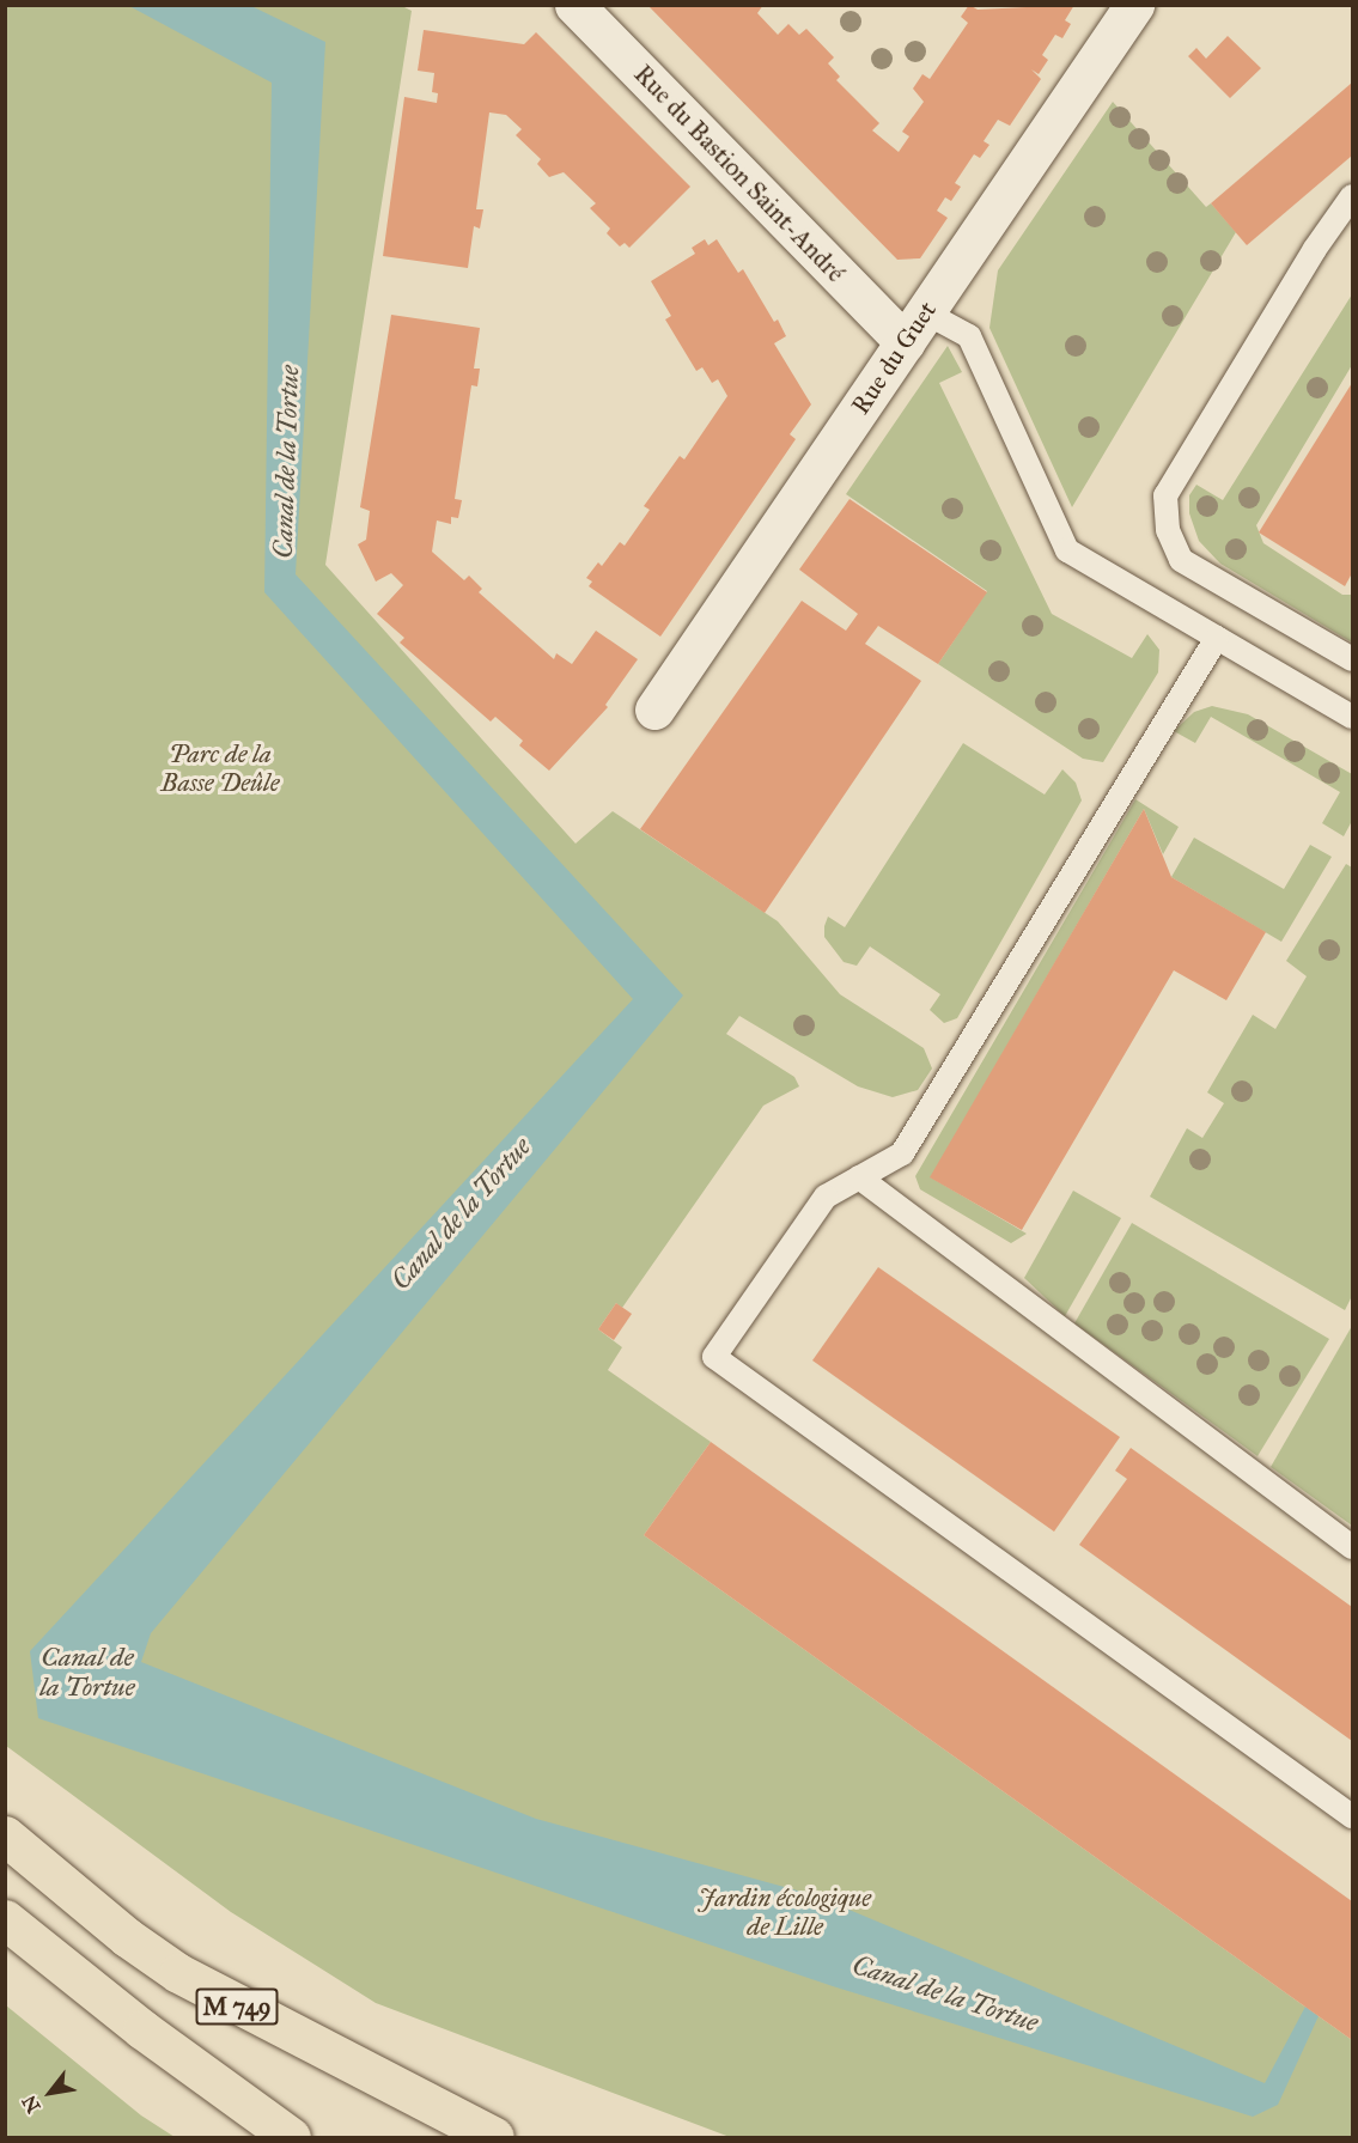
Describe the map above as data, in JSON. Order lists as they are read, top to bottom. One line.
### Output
{"streets":{"highway":["M 749"],"street":["Rue du Bastion Saint-André","Rue du Guet"]},"crossings":[["Rue du Bastion Saint-André","Rue du Guet"]],"water":["Canal de la Tortue"],"parks":["Parc de la Basse Deûle","Jardin écologique de Lille"],"north":"bottom left"}
